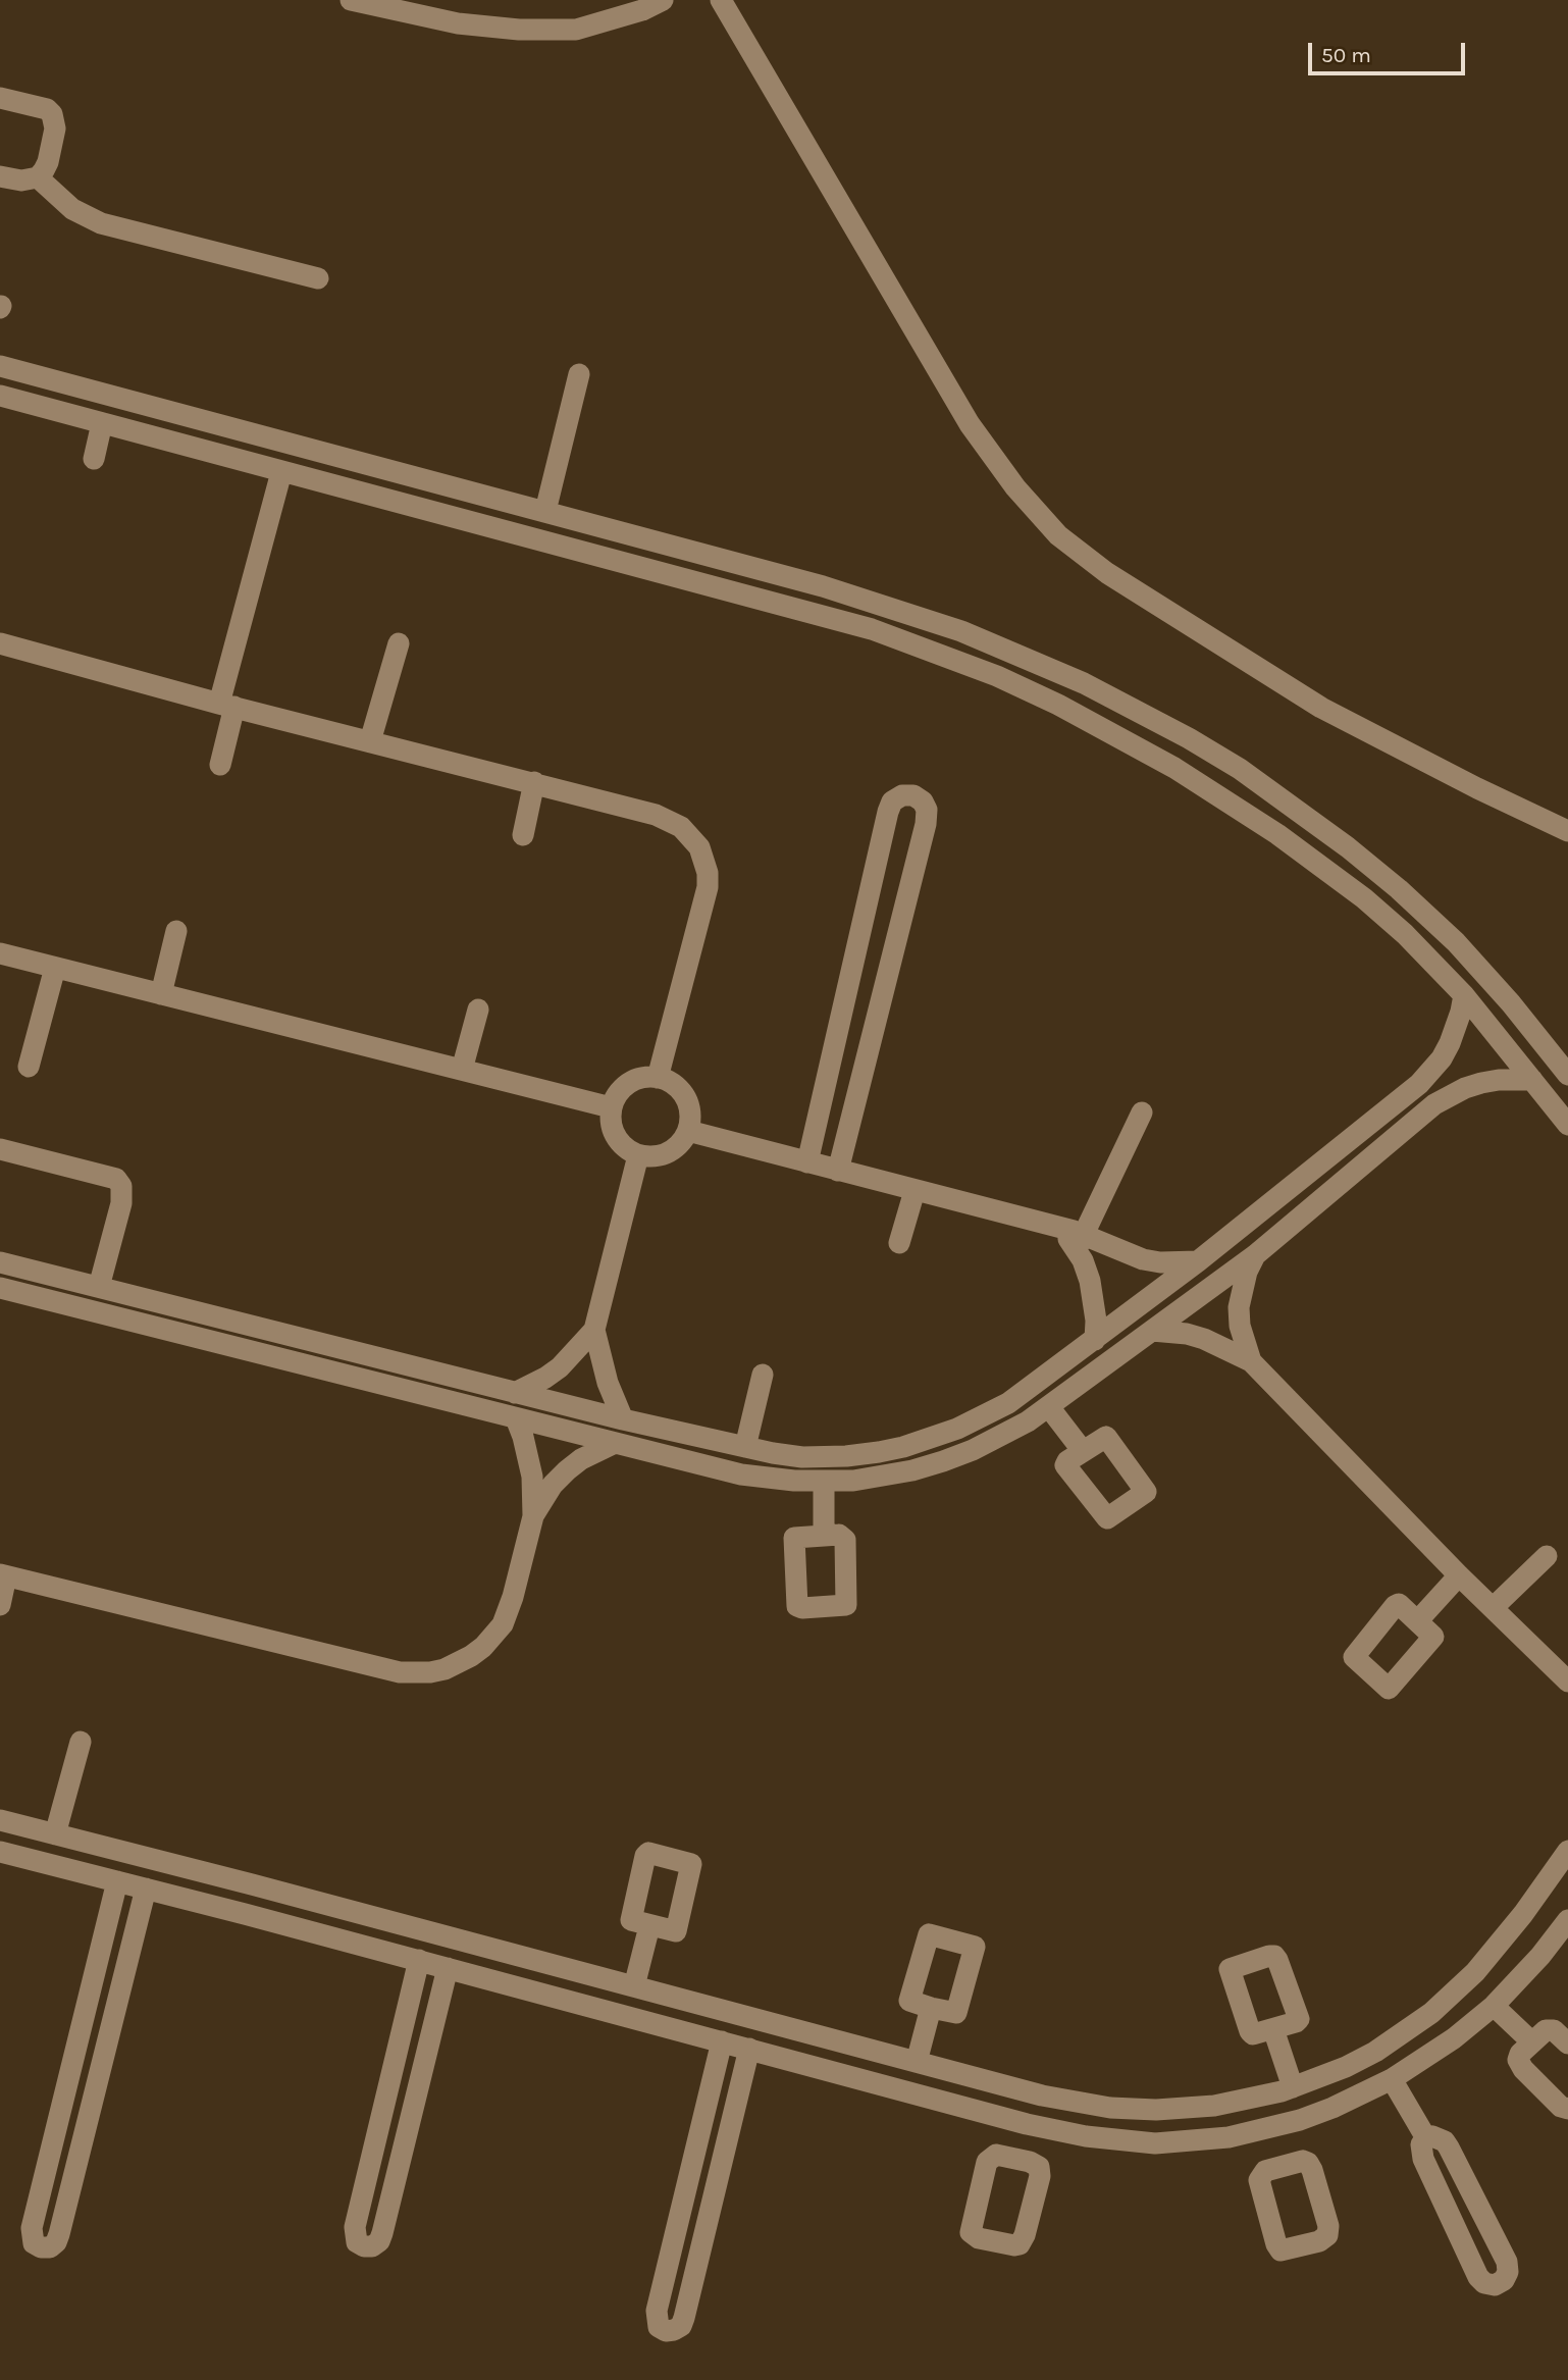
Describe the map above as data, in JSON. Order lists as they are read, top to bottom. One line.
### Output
{"scale_bar":"50 m"}
